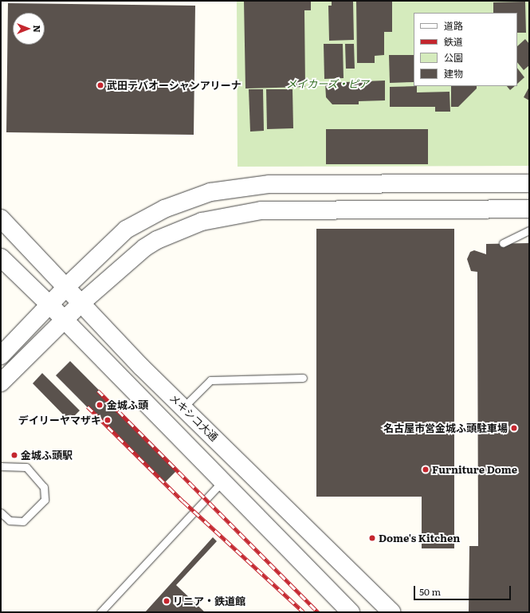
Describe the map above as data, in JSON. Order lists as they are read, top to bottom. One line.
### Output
{"streets":{"street":["メキシコ大通"]},"parks":["メイカーズ・ピア"],"places":["武田テバオーシャンアリーナ","金城ふ頭","デイリーヤマザキ","名古屋市営金城ふ頭駐車場","金城ふ頭駅","Furniture Dome","Dome's Kitchen","リニア・鉄道館"],"legend":["道路","鉄道","公園","建物"],"scale_bar":"50 m","north":"right"}
